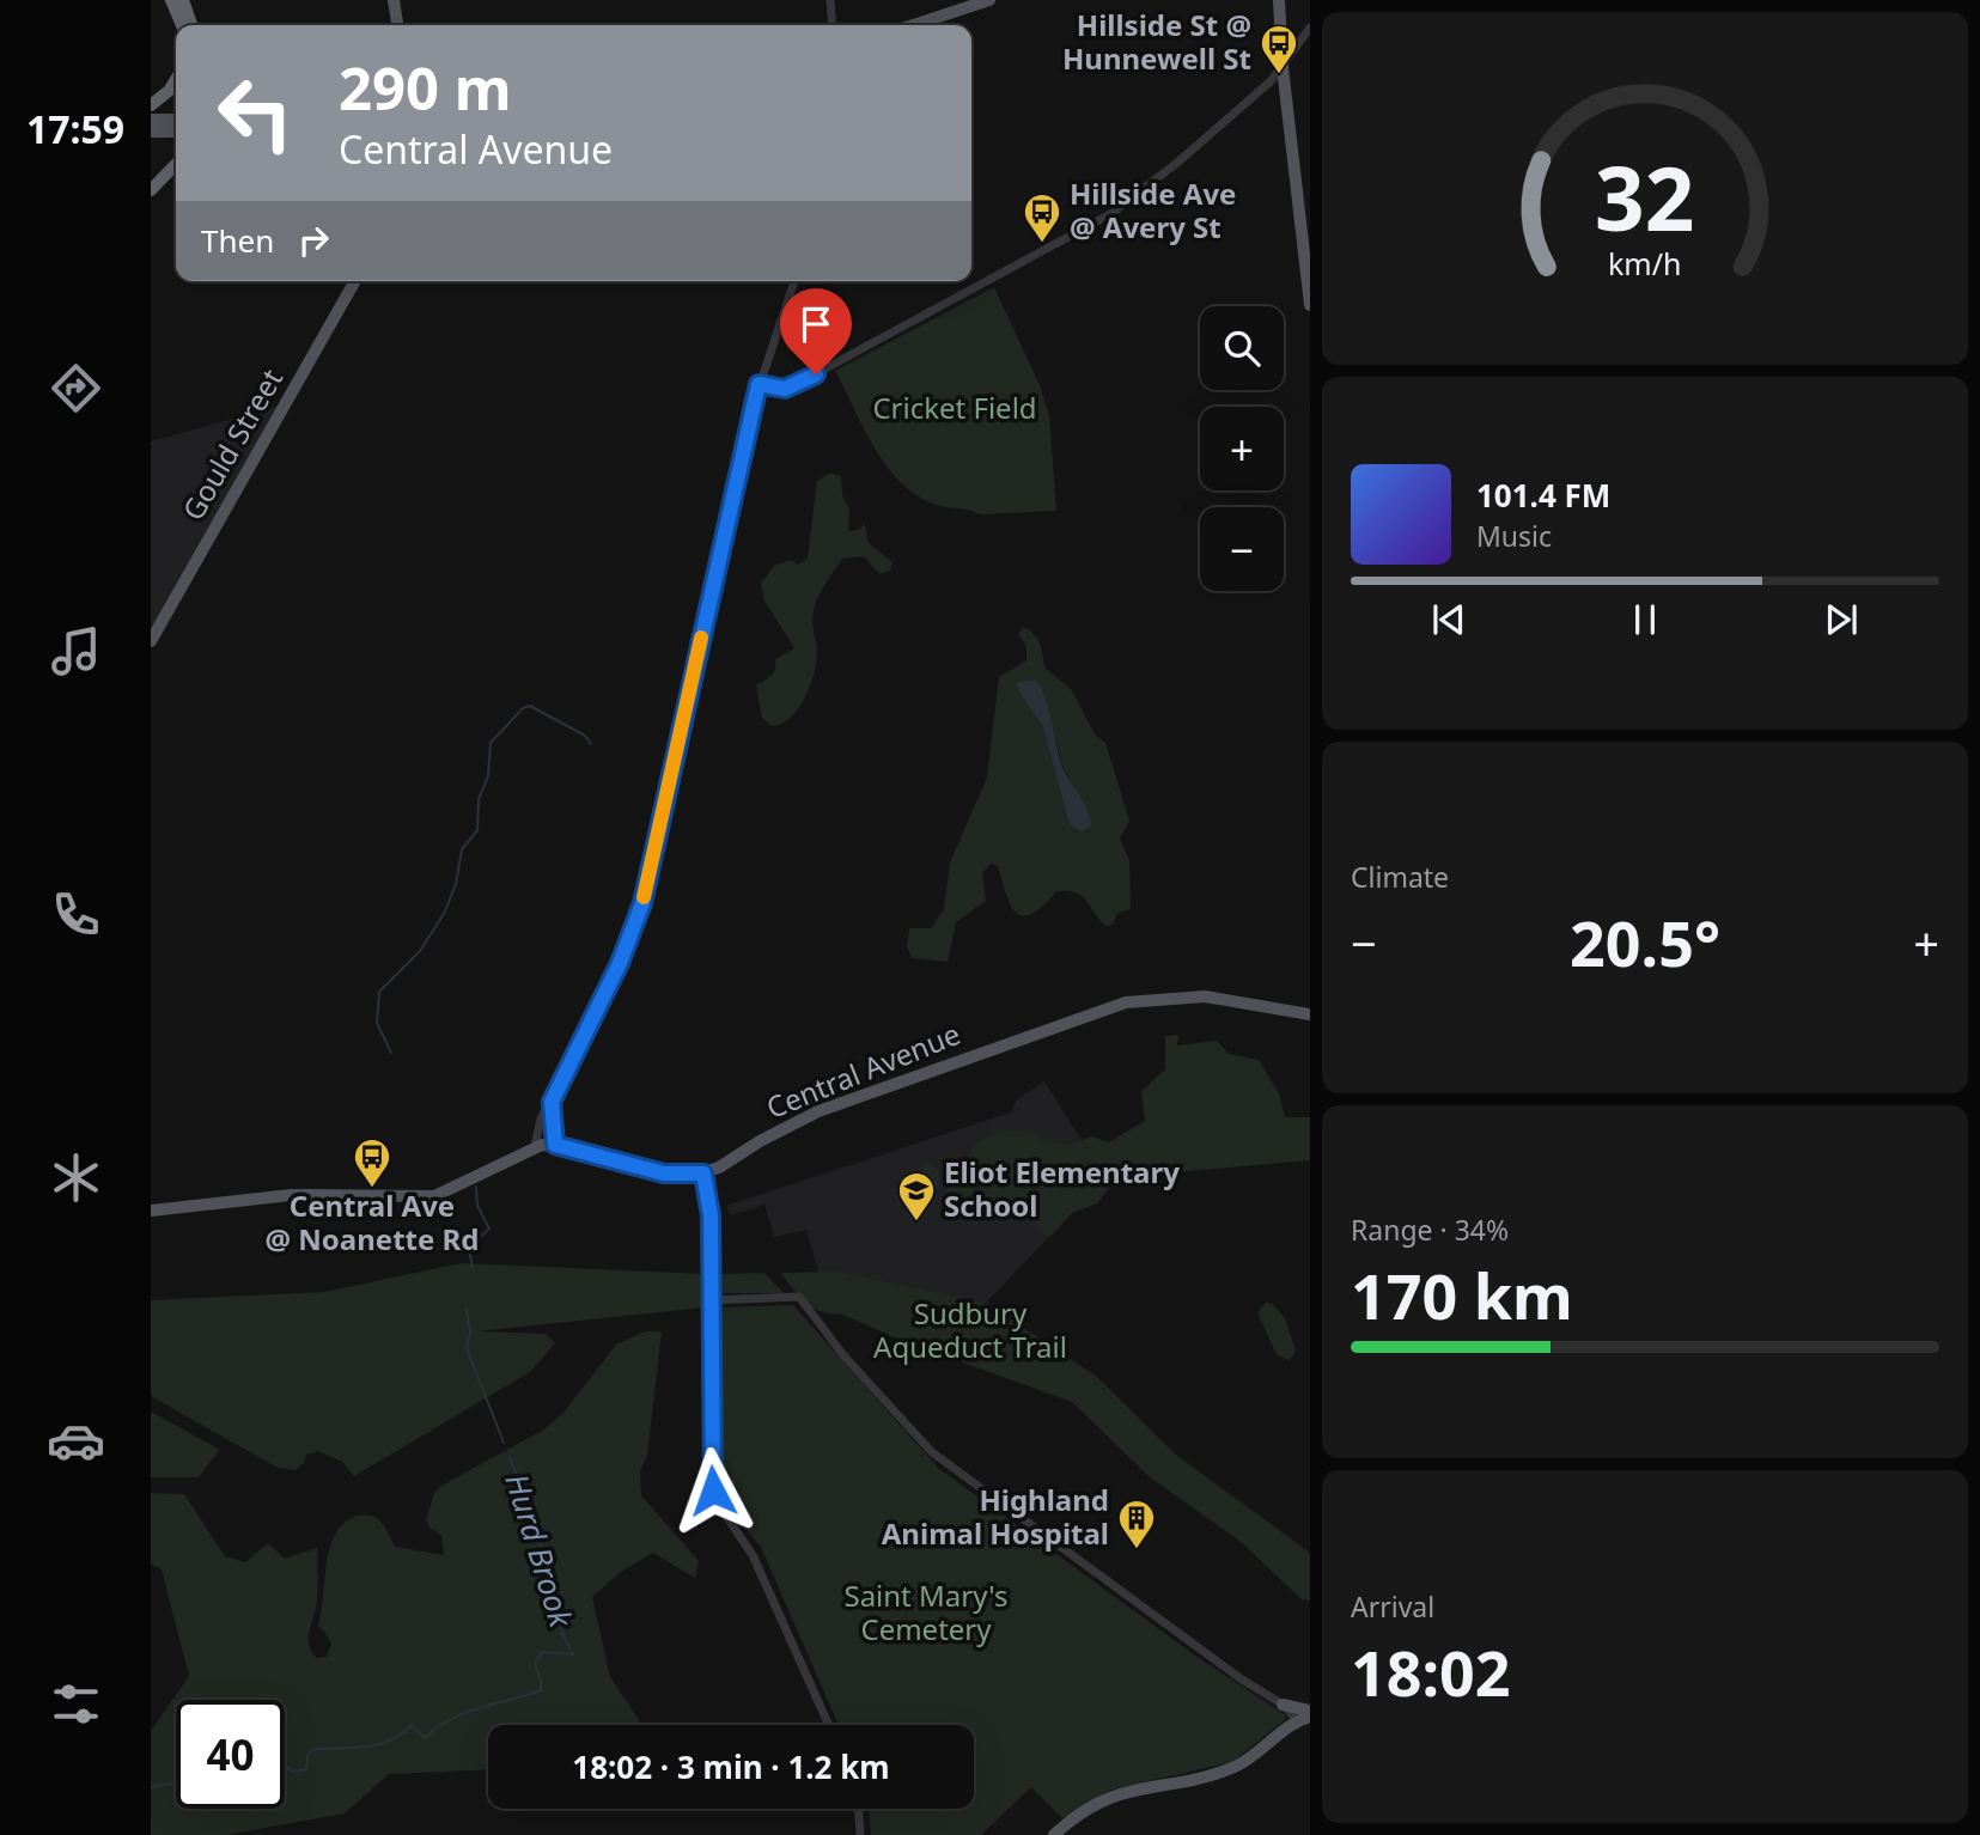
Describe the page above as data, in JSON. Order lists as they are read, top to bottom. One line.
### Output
{"streets":{"main road":["Gould Street","Central Avenue"]},"water":["Hurd Brook"],"parks":["Cricket Field","Sudbury Aqueduct Trail","Saint Mary's Cemetery"],"places":{"bus stop":["Hillside St @ Hunnewell St","Hillside Ave @ Avery St","Central Ave @ Noanette Rd"],"school or university":["Eliot Elementary School"],"building":["Highland Animal Hospital"]},"page":{"tabs":"17:59","turn":["290 m","Central Avenue"],"then":"Then","map_buttons":["+","−"],"song":["101.4 FM","Music"],"tile":["Climate",["Range · 34%","170 km"],["Arrival","18:02"]],"heat":["−","20.5°","+"],"limit":"40","trip":"18:02 · 3 min · 1.2 km","gauge":["32","km/h"]}}
